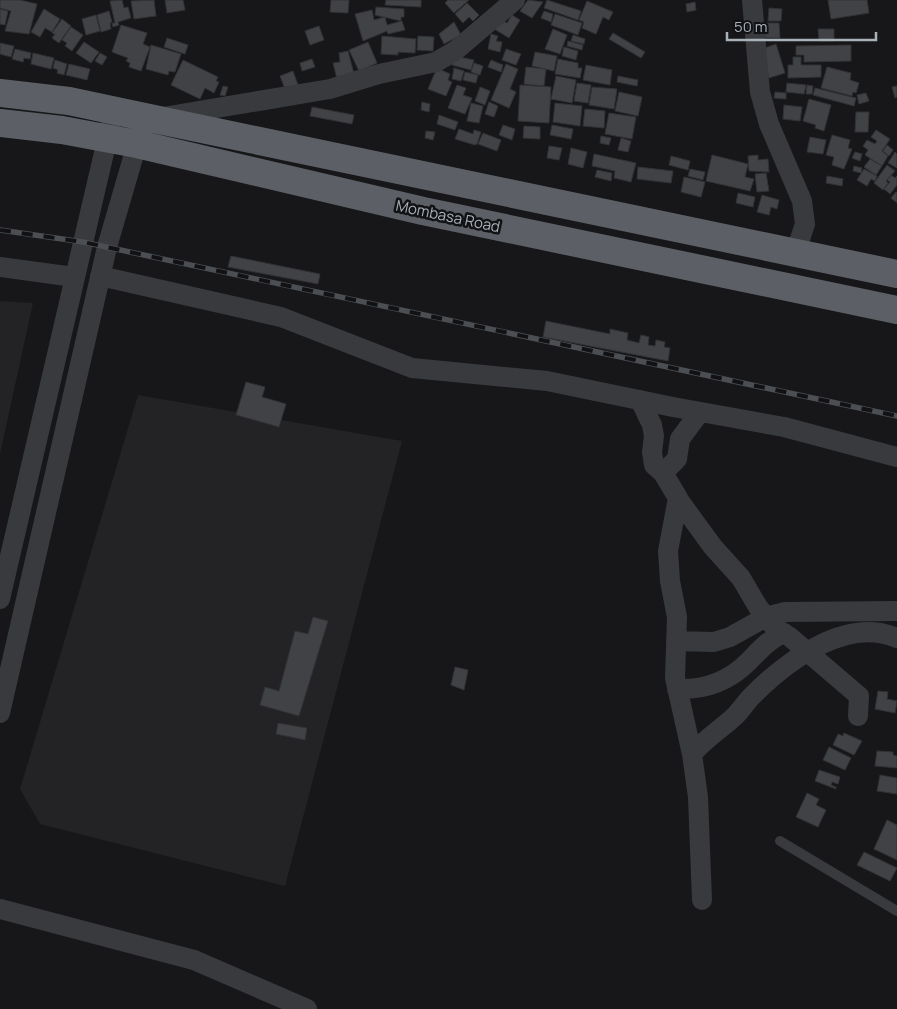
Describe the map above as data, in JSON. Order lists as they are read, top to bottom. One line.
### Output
{"streets":{"highway":["Mombasa Road"]},"scale_bar":"50 m"}
